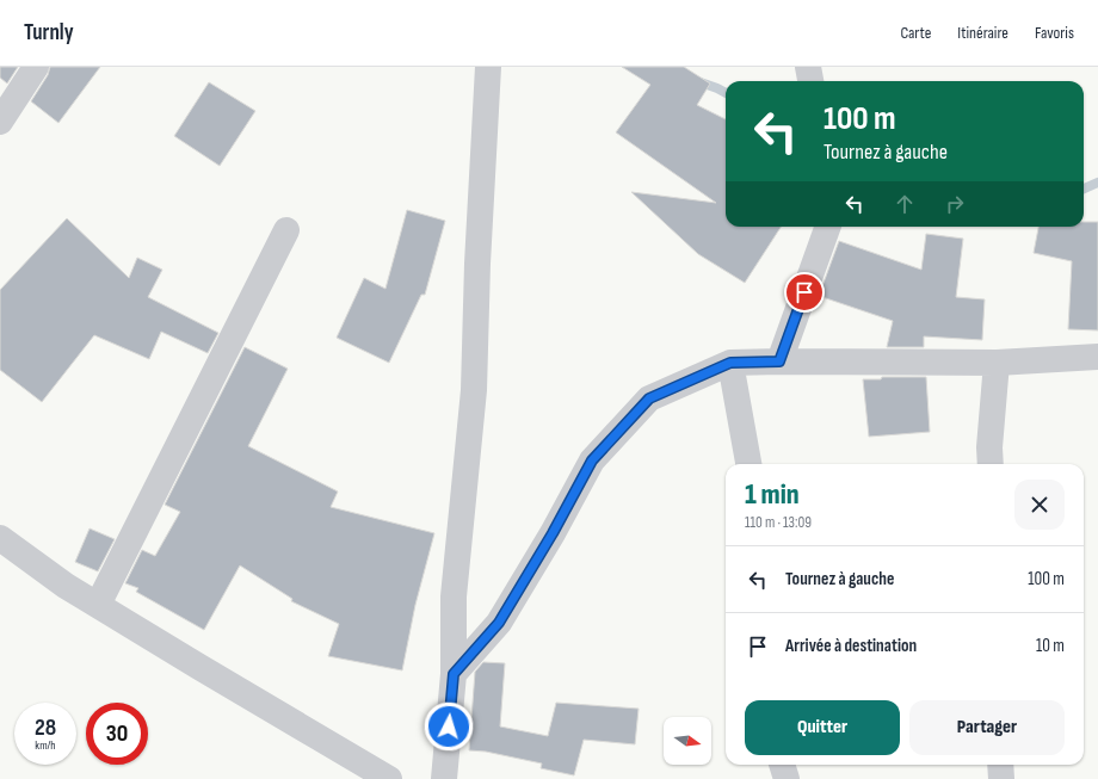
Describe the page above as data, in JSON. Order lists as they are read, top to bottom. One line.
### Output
{"north":"right","page":{"header":"Turnly","nav":["Carte","Itinéraire","Favoris"],"turn":["100 m","Tournez à gauche"],"heading":["1 min","110 m · 13:09"],"list":[{"name":"Tournez à gauche","value":"100 m"},{"name":"Arrivée à destination","value":"10 m"}],"buttons":["Quitter","Partager"],"speed":"28 km/h","limit":"30"}}
